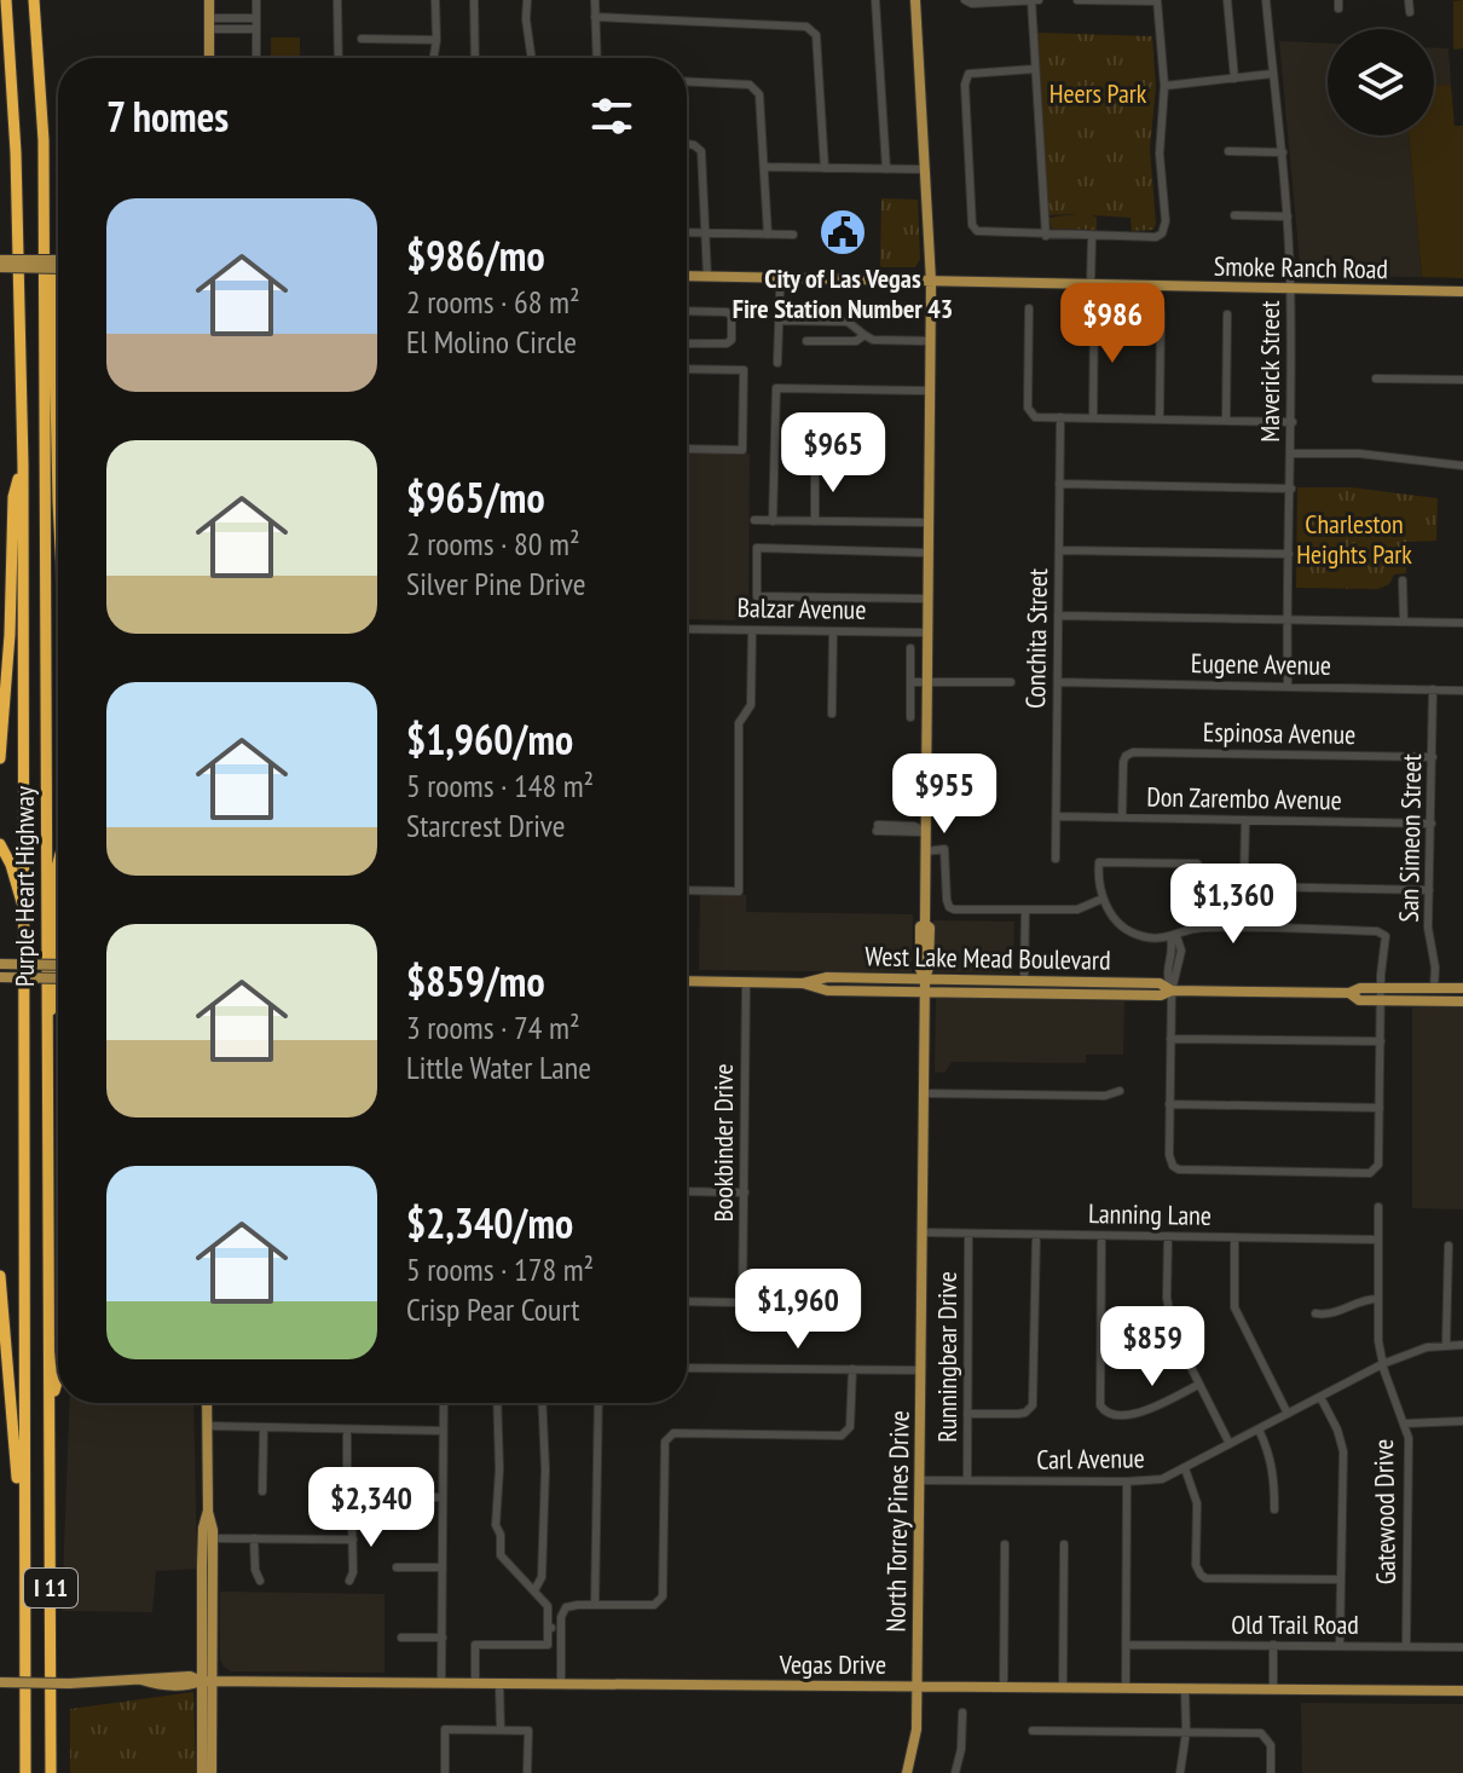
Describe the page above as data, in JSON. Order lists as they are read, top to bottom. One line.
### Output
{"streets":{"highway":["Purple Heart Highway","I 11"],"main road":["Smoke Ranch Road","West Lake Mead Boulevard","North Torrey Pines Drive","Vegas Drive"],"street":["Maverick Street","Balzar Avenue","Conchita Street","Eugene Avenue","Espinosa Avenue","Don Zarembo Avenue","San Simeon Street","Bookbinder Drive","Lanning Lane","Runningbear Drive","Carl Avenue","Gatewood Drive","Old Trail Road"]},"crossings":[["Smoke Ranch Road","Maverick Street"],["Smoke Ranch Road","North Torrey Pines Drive"],["Maverick Street","Eugene Avenue"],["Balzar Avenue","North Torrey Pines Drive"],["Conchita Street","Eugene Avenue"],["Conchita Street","Don Zarembo Avenue"],["Eugene Avenue","San Simeon Street"],["Espinosa Avenue","Don Zarembo Avenue"],["Espinosa Avenue","San Simeon Street"],["Don Zarembo Avenue","San Simeon Street"],["San Simeon Street","West Lake Mead Boulevard"],["West Lake Mead Boulevard","Bookbinder Drive"],["West Lake Mead Boulevard","North Torrey Pines Drive"],["Lanning Lane","Runningbear Drive"],["Lanning Lane","Gatewood Drive"],["Lanning Lane","North Torrey Pines Drive"],["Runningbear Drive","Carl Avenue"],["Carl Avenue","Gatewood Drive"],["Carl Avenue","North Torrey Pines Drive"],["Gatewood Drive","Old Trail Road"],["North Torrey Pines Drive","Vegas Drive"]],"parks":["Heers Park","Charleston Heights Park"],"places":{"public building":["City of Las Vegas Fire Station Number 43"]},"page":{"heading":"7 homes","list":[{"name":"$986/mo","note":"2 rooms · 68 m² · El Molino Circle"},{"name":"$965/mo","note":"2 rooms · 80 m² · Silver Pine Drive"},{"name":"$1,960/mo","note":"5 rooms · 148 m² · Starcrest Drive"},{"name":"$859/mo","note":"3 rooms · 74 m² · Little Water Lane"},{"name":"$2,340/mo","note":"5 rooms · 178 m² · Crisp Pear Court"}],"price":["$986","$965","$955","$1,360","$1,960","$859","$2,340"]}}
